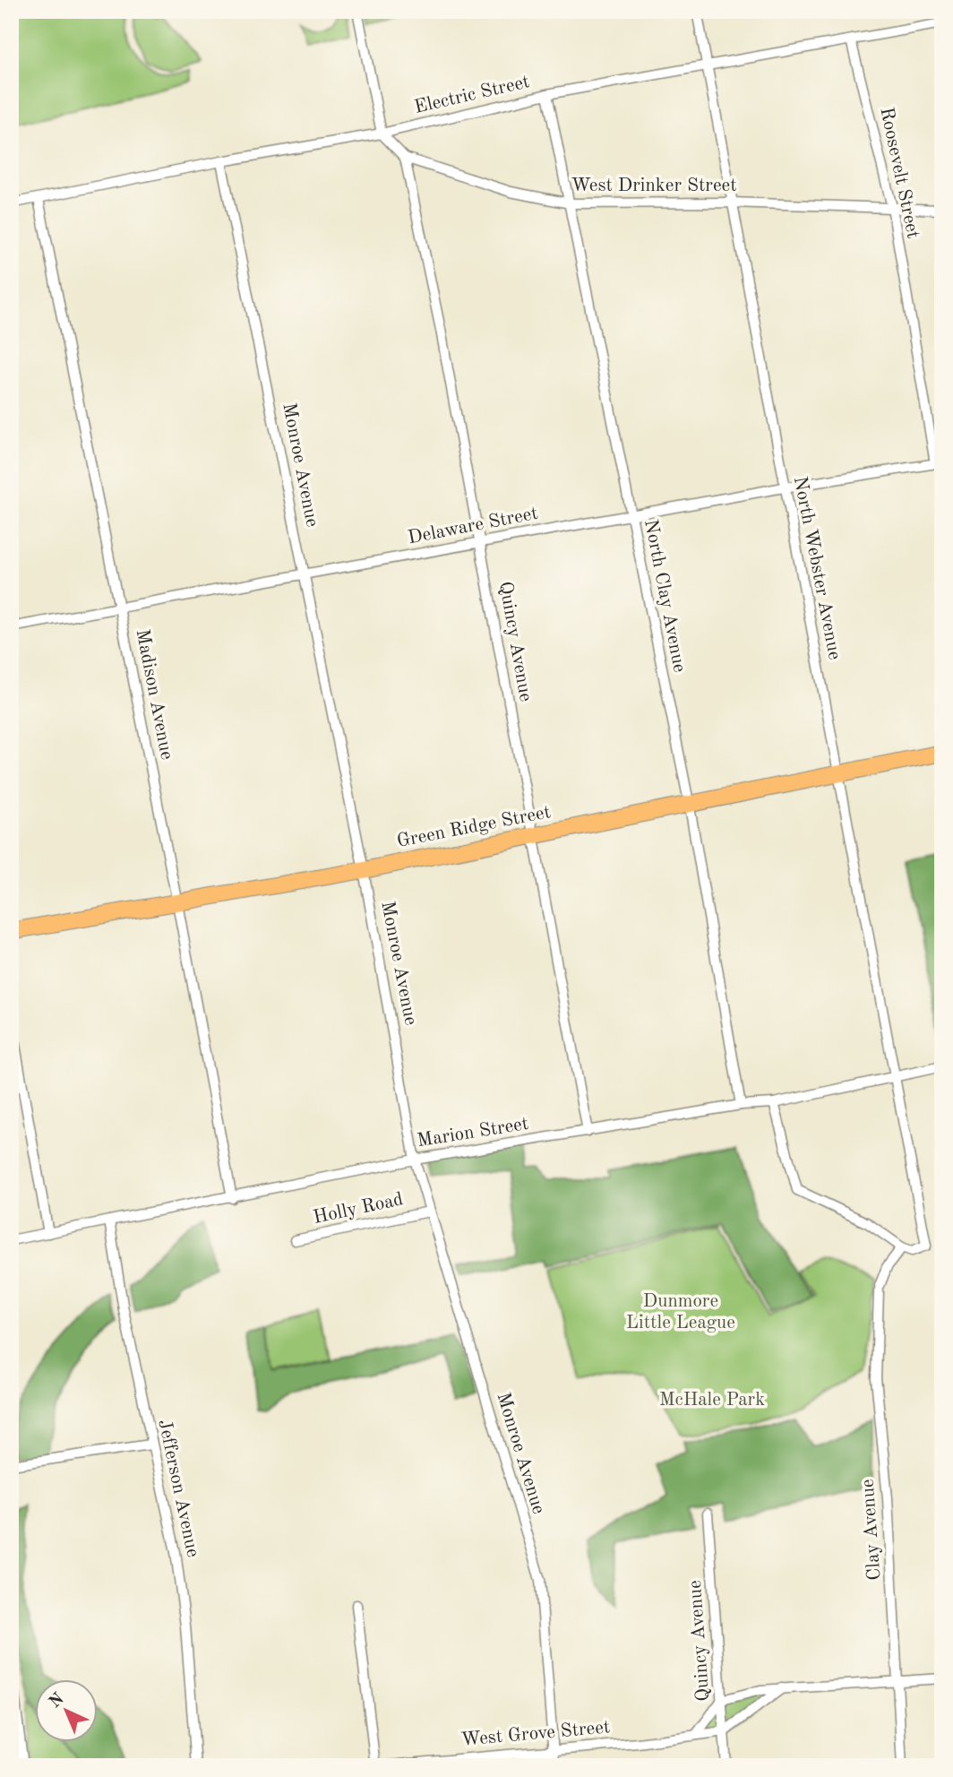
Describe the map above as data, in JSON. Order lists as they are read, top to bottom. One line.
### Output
{"streets":{"main road":["Green Ridge Street"],"street":["Electric Street","Roosevelt Street","West Drinker Street","Monroe Avenue","Delaware Street","North Webster Avenue","North Clay Avenue","Quincy Avenue","Madison Avenue","Marion Street","Holly Road","Jefferson Avenue","Clay Avenue","West Grove Street"]},"crossings":[["Electric Street","Roosevelt Street"],["Electric Street","West Drinker Street"],["Electric Street","Monroe Avenue"],["Electric Street","North Webster Avenue"],["Electric Street","North Clay Avenue"],["Electric Street","Madison Avenue"],["Roosevelt Street","West Drinker Street"],["Roosevelt Street","Delaware Street"],["West Drinker Street","North Webster Avenue"],["West Drinker Street","North Clay Avenue"],["West Drinker Street","Quincy Avenue"],["Monroe Avenue","Delaware Street"],["Monroe Avenue","Green Ridge Street"],["Monroe Avenue","Marion Street"],["Monroe Avenue","Holly Road"],["Monroe Avenue","West Grove Street"],["Delaware Street","North Webster Avenue"],["Delaware Street","North Clay Avenue"],["Delaware Street","Quincy Avenue"],["Delaware Street","Madison Avenue"],["North Webster Avenue","Green Ridge Street"],["North Webster Avenue","Marion Street"],["North Webster Avenue","Clay Avenue"],["North Clay Avenue","Green Ridge Street"],["North Clay Avenue","Marion Street"],["Quincy Avenue","Green Ridge Street"],["Quincy Avenue","Marion Street"],["Quincy Avenue","West Grove Street"],["Madison Avenue","Green Ridge Street"],["Madison Avenue","Marion Street"],["Marion Street","Jefferson Avenue"]],"parks":["Dunmore Little League","McHale Park"],"north":"top left"}
